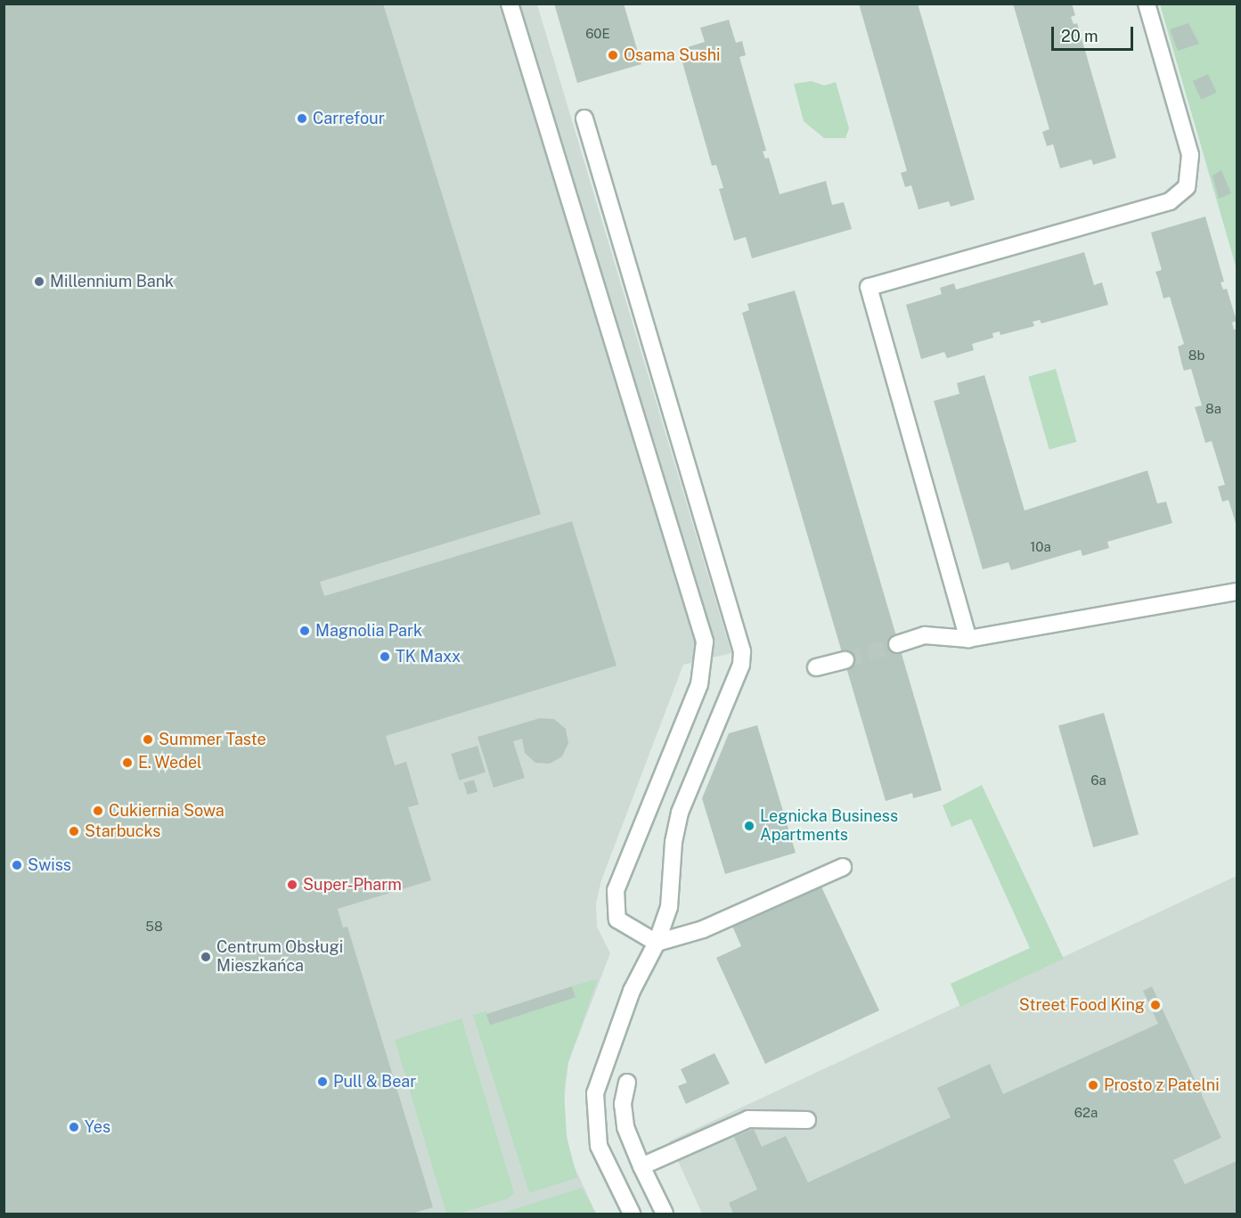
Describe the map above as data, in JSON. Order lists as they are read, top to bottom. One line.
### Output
{"places":["Osama Sushi","Carrefour","Millennium Bank","Magnolia Park","TK Maxx","Summer Taste","E. Wedel","Cukiernia Sowa","Legnicka Business Apartments","Starbucks","Swiss","Super-Pharm","Centrum Obsługi Mieszkańca","Street Food King","Pull & Bear","Prosto z Patelni","Yes"],"house_numbers":["60E","8b","8a","10a","6a","58","62a"],"scale_bar":"20 m"}
